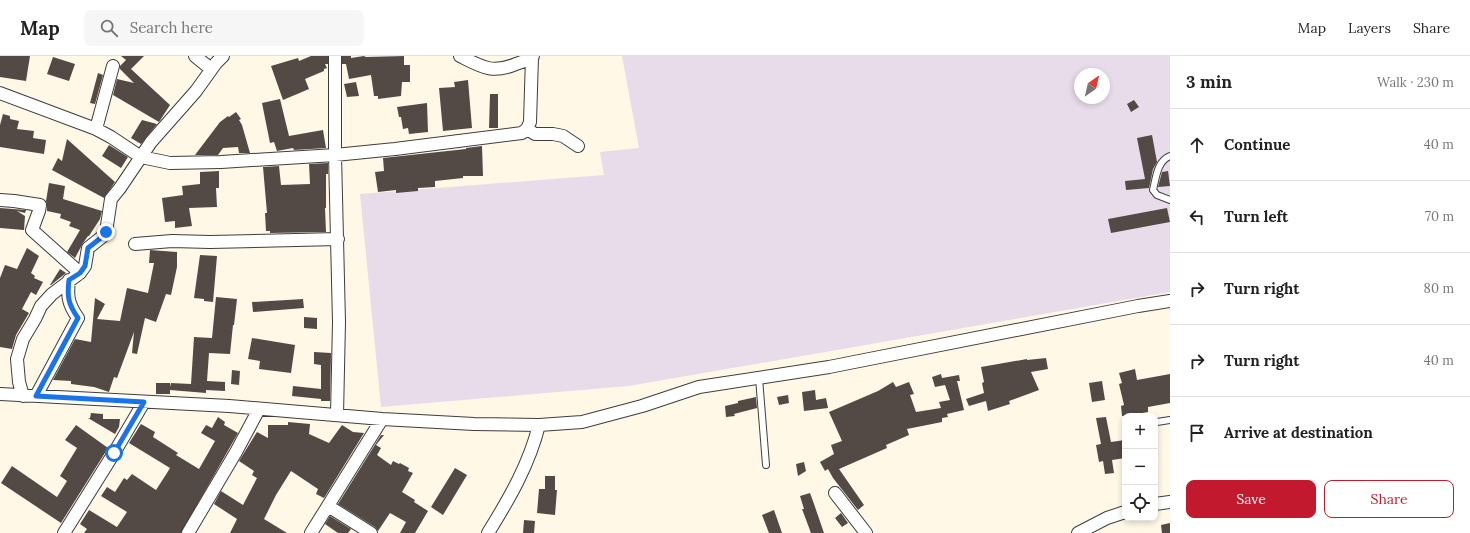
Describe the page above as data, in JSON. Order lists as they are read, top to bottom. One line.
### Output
{"north":"top right","page":{"header":"Map","search":"Search here","nav":["Map","Layers","Share"],"heading":["3 min","Walk · 230 m"],"list":[["Continue","40 m"],["Turn left","70 m"],["Turn right","80 m"],["Turn right","40 m"],"Arrive at destination"],"map_buttons":["+","−"],"buttons":["Save","Share"]}}
